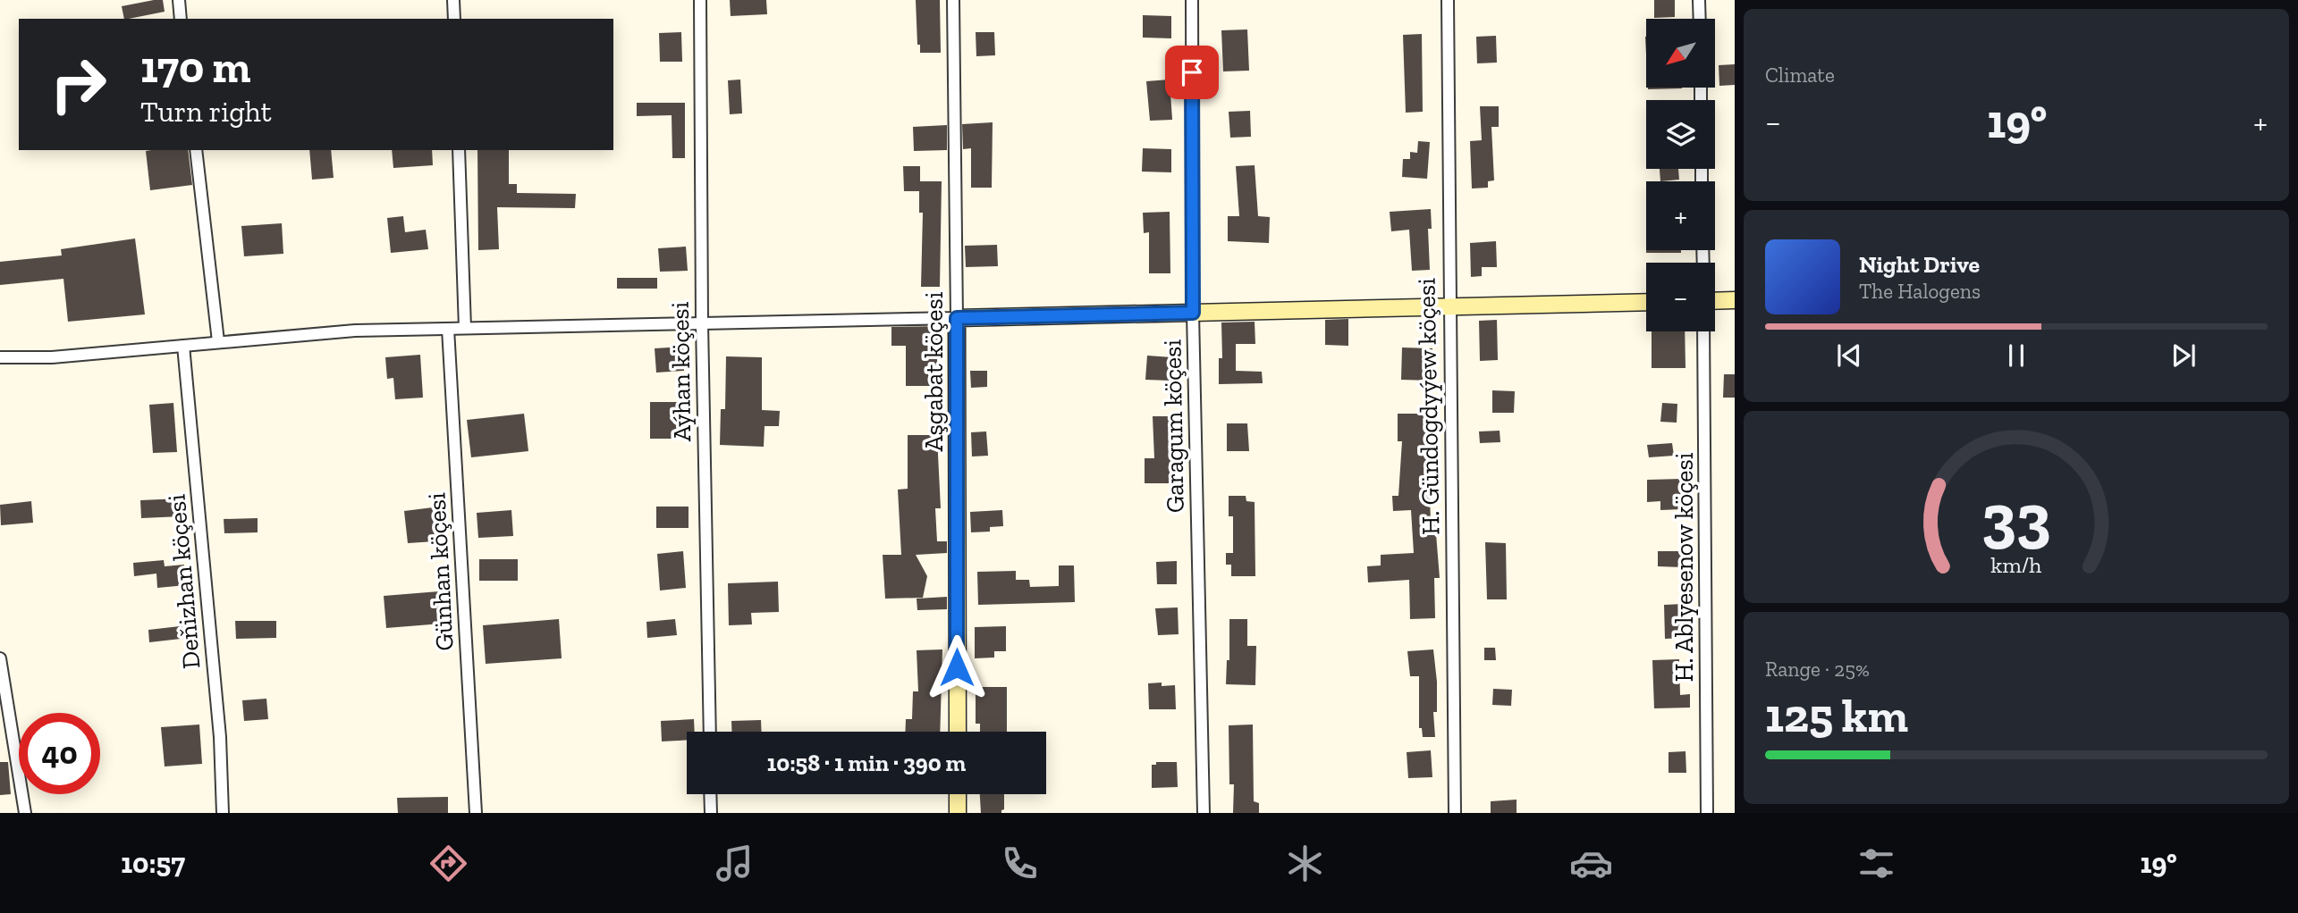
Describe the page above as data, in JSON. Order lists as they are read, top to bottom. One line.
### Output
{"streets":{"street":["Aýhan köçesi","Aşgabat köçesi","H. Gündogdyýew köçesi","Garagum köçesi","H. Ablyesenow köçesi","Günhan köçesi","Deňizhan köçesi"]},"north":"bottom left","page":{"tile":["Climate",["Range · 25%","125 km"]],"map_buttons":["+","−"],"turn":["170 m","Turn right"],"heat":["−","19°","+"],"song":["Night Drive","The Halogens"],"limit":"40","trip":"10:58 · 1 min · 390 m","tabs":["10:57","19°"],"gauge":["33","km/h"]}}
